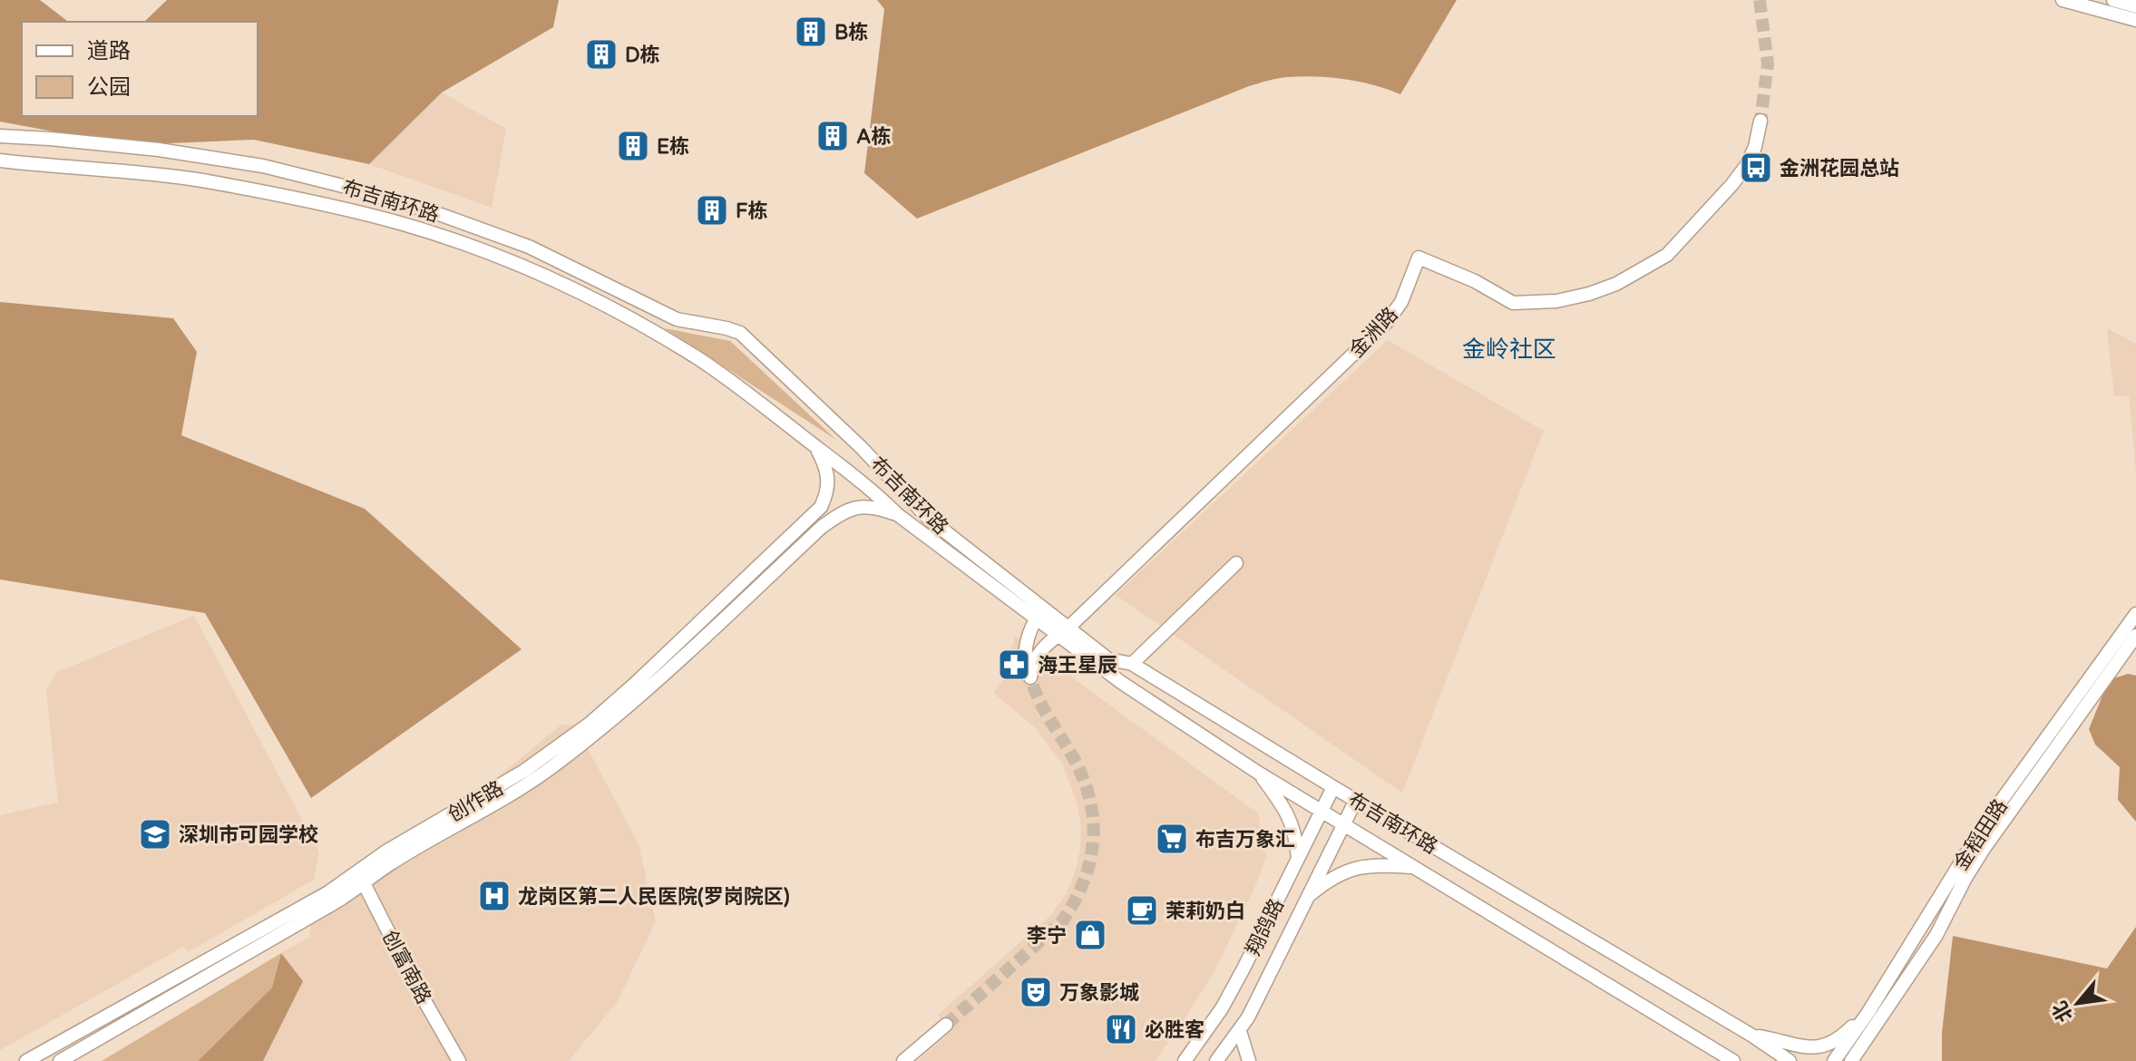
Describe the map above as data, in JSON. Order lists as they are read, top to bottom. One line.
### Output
{"streets":{"street":["布吉南环路","金洲路","创作路","金稻田路","翔鸽路","创富南路"]},"crossings":[["布吉南环路","金洲路"],["布吉南环路","创作路"],["布吉南环路","翔鸽路"],["创作路","创富南路"]],"districts":["金岭社区"],"places":{"building":["B栋","D栋","A栋","E栋","F栋"],"bus stop":["金洲花园总站"],"pharmacy":["海王星辰"],"school or university":["深圳市可园学校"],"supermarket":["布吉万象汇"],"hospital":["龙岗区第二人民医院(罗岗院区)"],"cafe":["茉莉奶白"],"shop":["李宁"],"theatre":["万象影城"],"restaurant":["必胜客"]},"legend":["道路","公园"],"north":"bottom left"}
